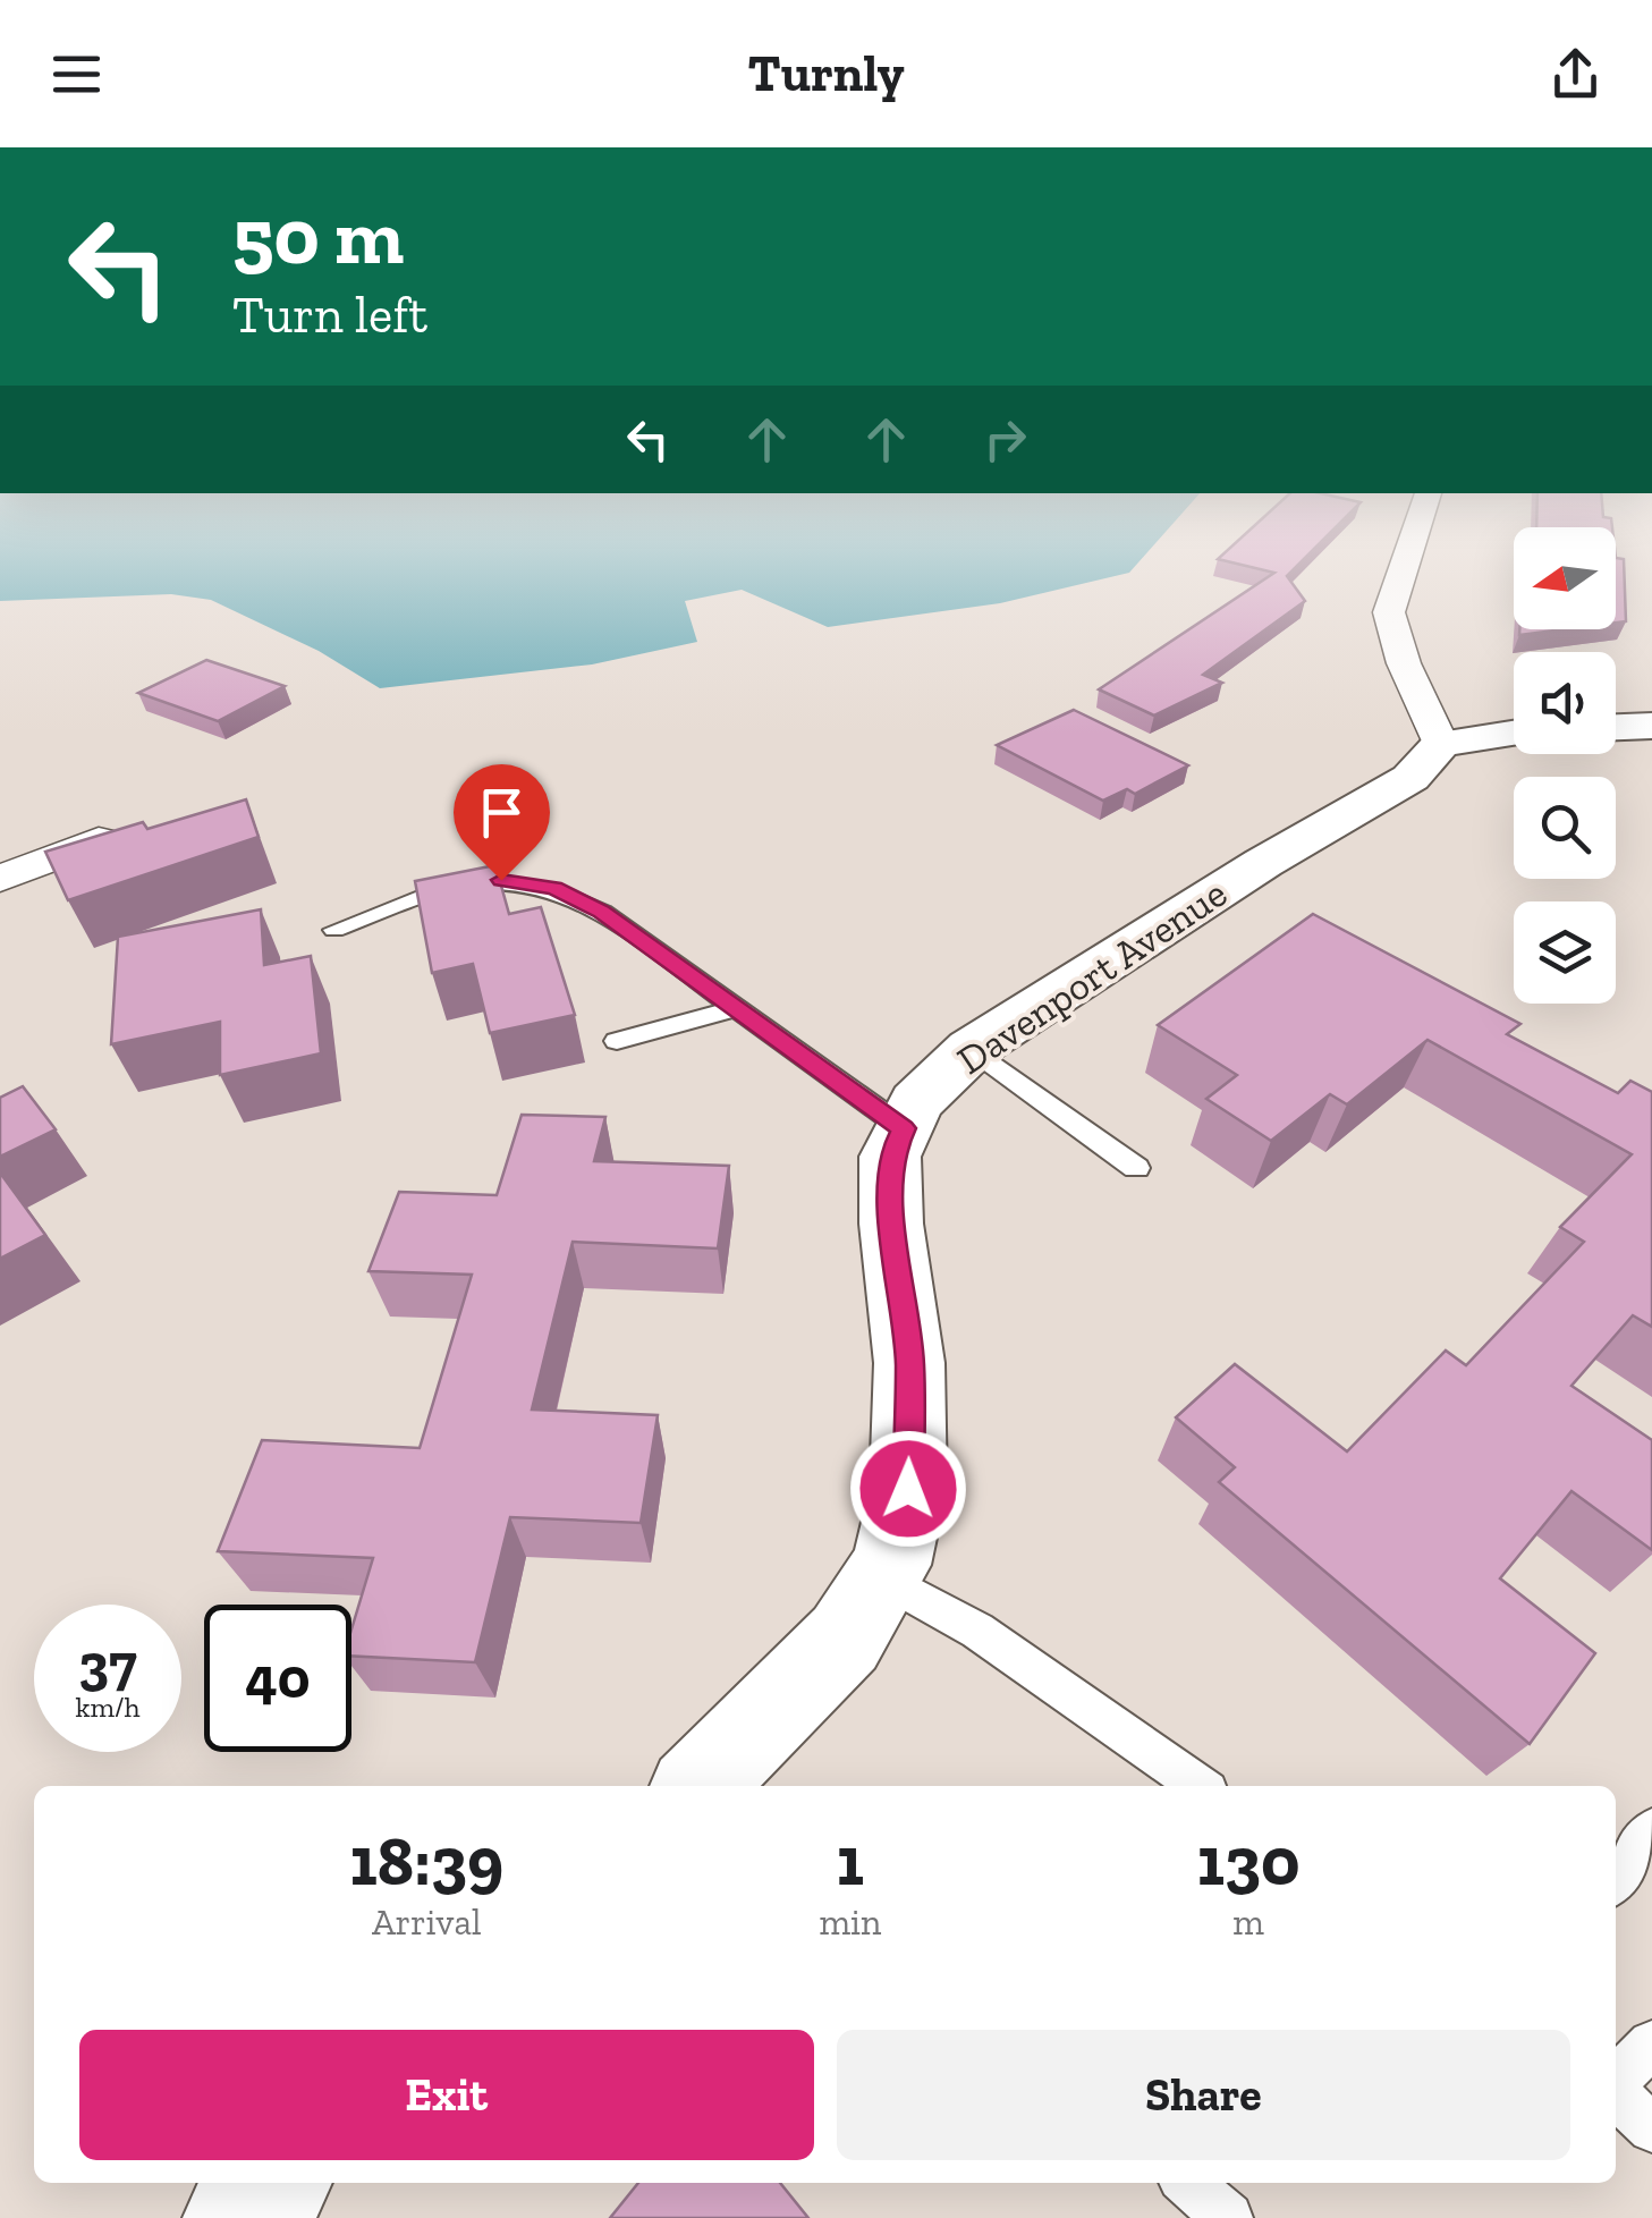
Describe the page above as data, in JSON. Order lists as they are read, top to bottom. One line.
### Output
{"streets":{"street":["Davenport Avenue"]},"north":"left","page":{"header":"Turnly","turn":["50 m","Turn left"],"speed":"37 km/h","limit":"40","eta":["18:39","Arrival","1","min","130","m"],"buttons":["Exit","Share"]}}
